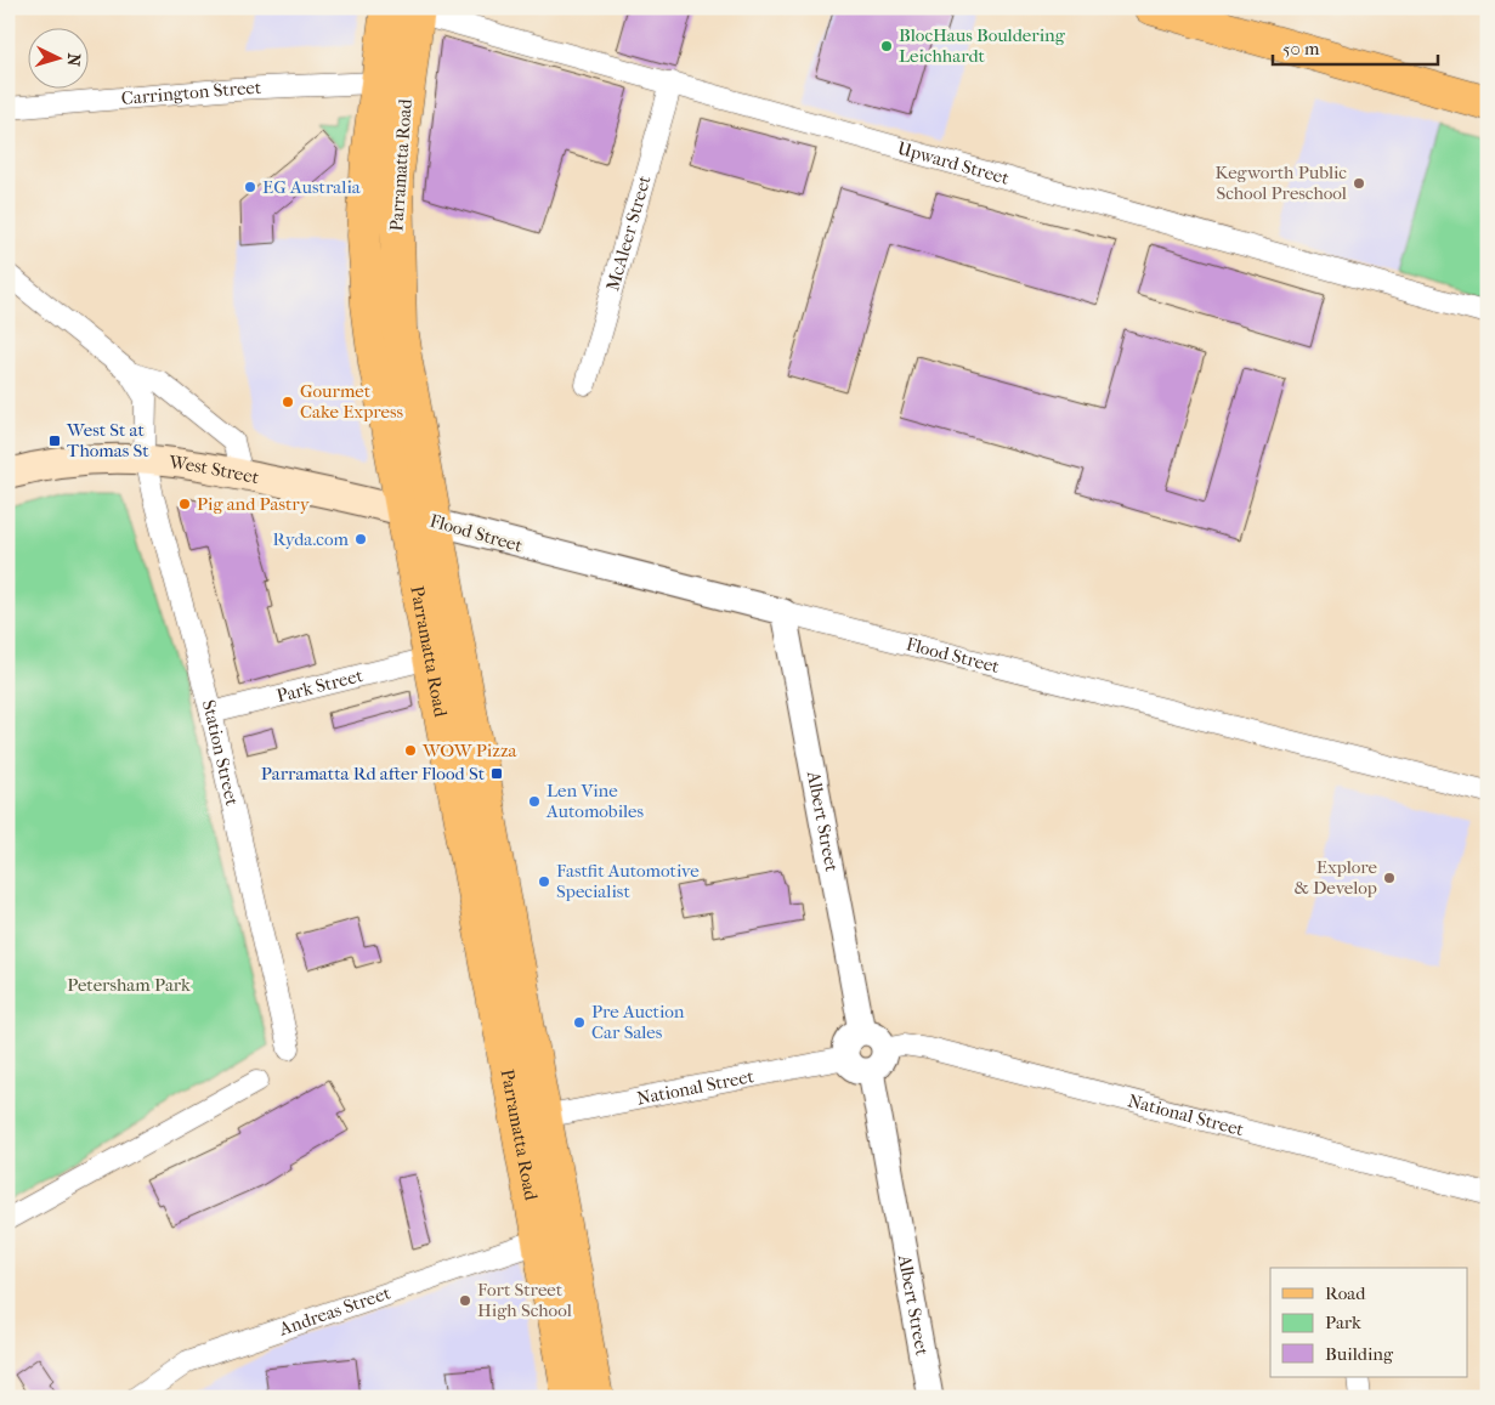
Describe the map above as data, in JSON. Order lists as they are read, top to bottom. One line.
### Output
{"streets":{"main road":["Parramatta Road","West Street"],"street":["Carrington Street","Upward Street","McAleer Street","Flood Street","Park Street","Station Street","Albert Street","National Street","Andreas Street"]},"crossings":[["Carrington Street","Parramatta Road"],["Upward Street","Parramatta Road"],["Upward Street","McAleer Street"],["Parramatta Road","West Street"],["Parramatta Road","Flood Street"],["Parramatta Road","Park Street"],["Parramatta Road","National Street"],["Parramatta Road","Andreas Street"],["West Street","Flood Street"],["West Street","Station Street"],["Flood Street","Albert Street"],["Park Street","Station Street"],["Albert Street","National Street"]],"parks":["Petersham Park"],"places":{"other":["BlocHaus Bouldering Leichhardt","Kegworth Public School Preschool","EG Australia","Gourmet Cake Express","Pig and Pastry","Ryda.com","WOW Pizza","Len Vine Automobiles","Explore & Develop","Fastfit Automotive Specialist","Pre Auction Car Sales","Fort Street High School"],"transit":["West St at Thomas St","Parramatta Rd after Flood St"]},"legend":["Road","Park","Building"],"scale_bar":"50 m","north":"right"}
